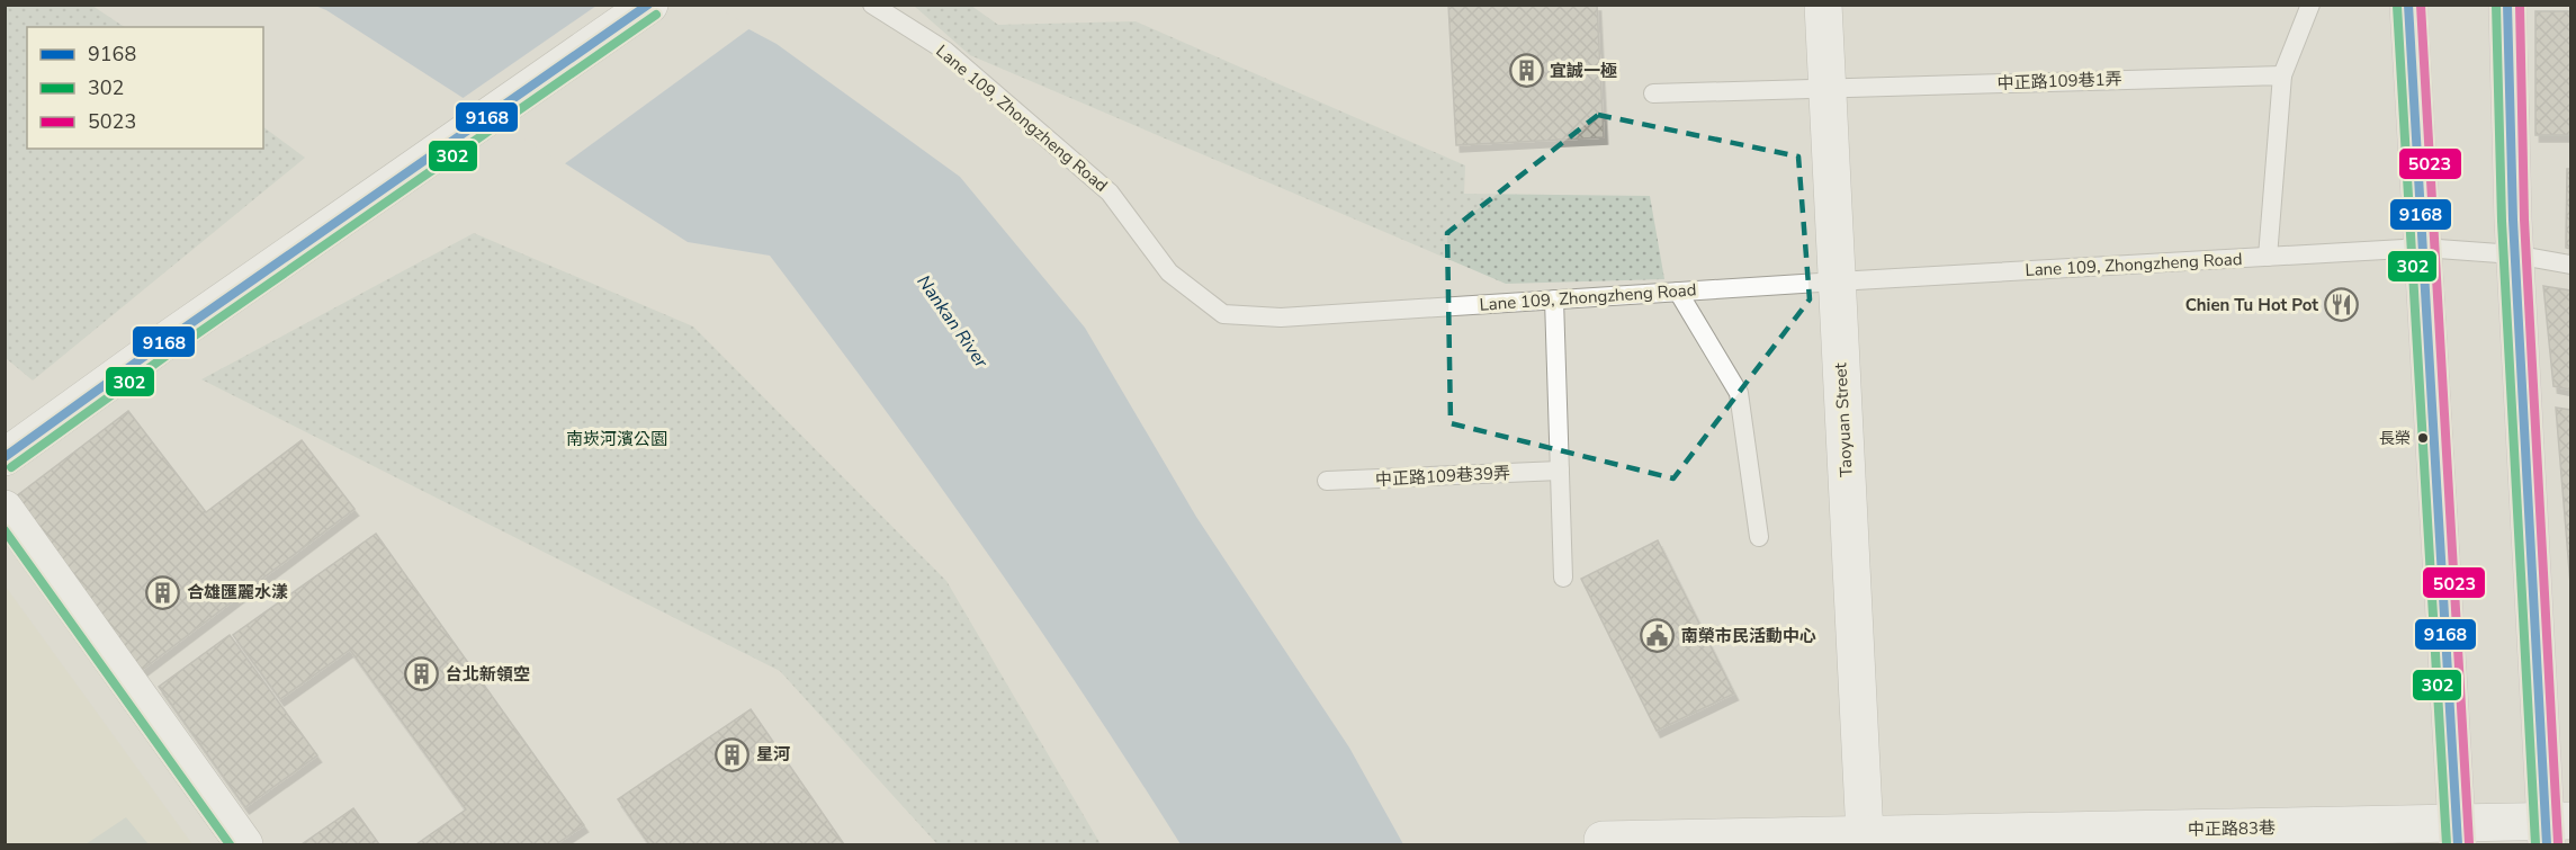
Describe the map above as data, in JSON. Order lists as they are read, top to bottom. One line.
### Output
{"streets":{"street":["Taoyuan Street","中正路83巷"],"lane":["中正路109巷1弄","Lane 109, Zhongzheng Road","中正路109巷39弄"]},"crossings":[["中正路109巷1弄","Taoyuan Street"],["Lane 109, Zhongzheng Road","Taoyuan Street"],["Taoyuan Street","中正路83巷"]],"water":["Nankan River"],"parks":["南崁河濱公園"],"places":{"building":["宜誠一極","合雄匯麗水漾","台北新領空","星河"],"restaurant":["Chien Tu Hot Pot"],"other":["長榮"],"public building":["南榮市民活動中心"]},"lines":["transit line 9168","transit line 302","transit line 5023"],"legend":["9168","302","5023"]}
